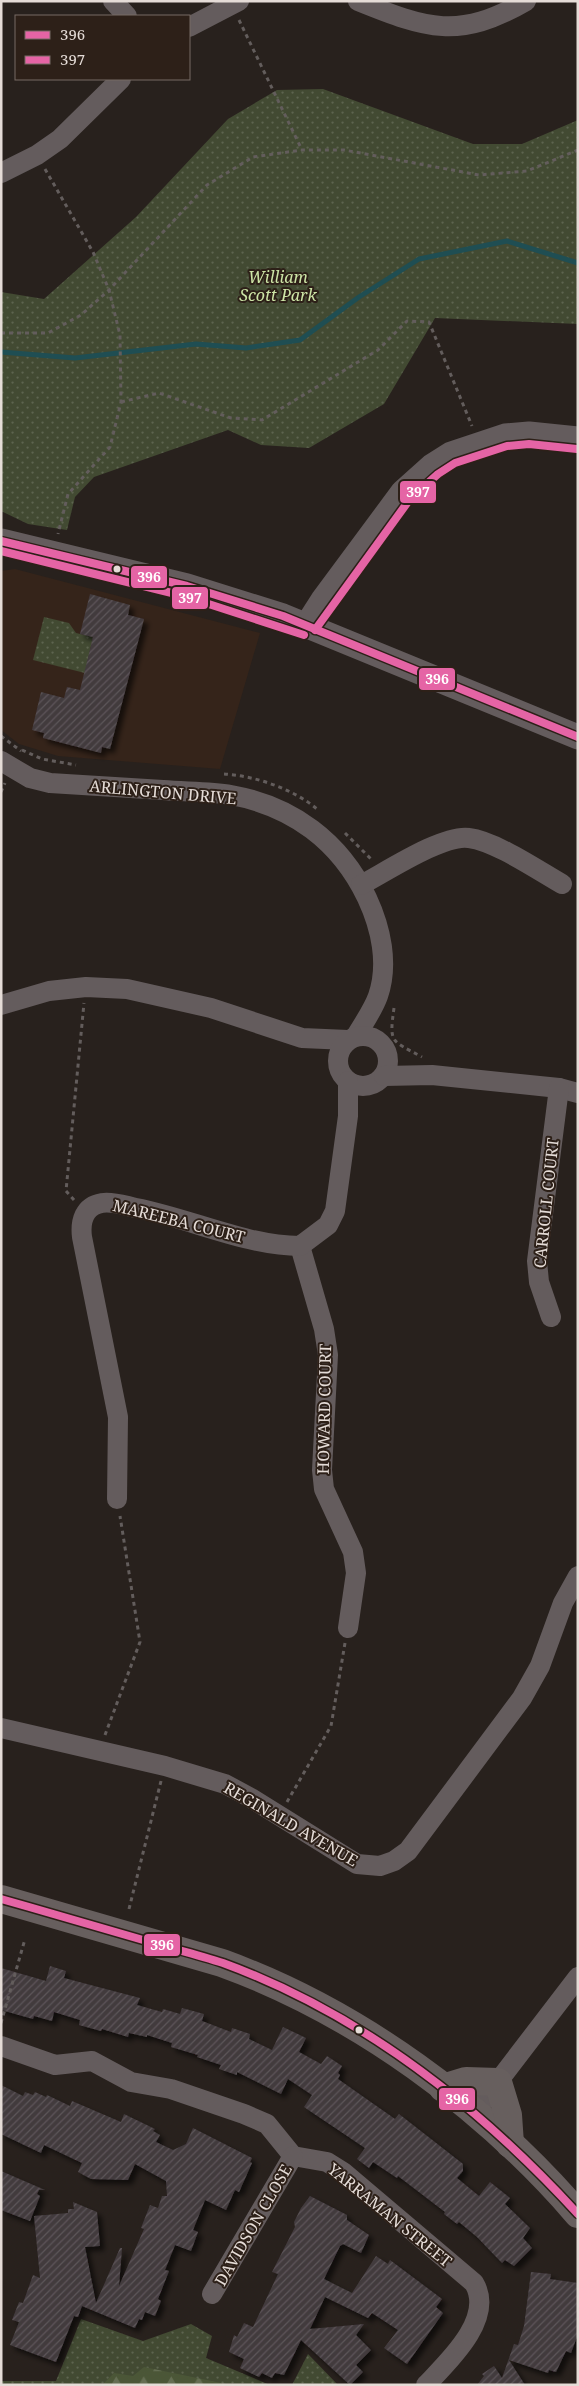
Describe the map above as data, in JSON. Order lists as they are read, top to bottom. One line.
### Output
{"streets":{"street":["ARLINGTON DRIVE","CARROLL COURT","MAREEBA COURT","HOWARD COURT","REGINALD AVENUE","YARRAMAN STREET","DAVIDSON CLOSE"]},"crossings":[["MAREEBA COURT","HOWARD COURT"],["YARRAMAN STREET","DAVIDSON CLOSE"]],"parks":["William Scott Park"],"lines":["transit line 397","transit line 396"],"legend":["396","397"]}
